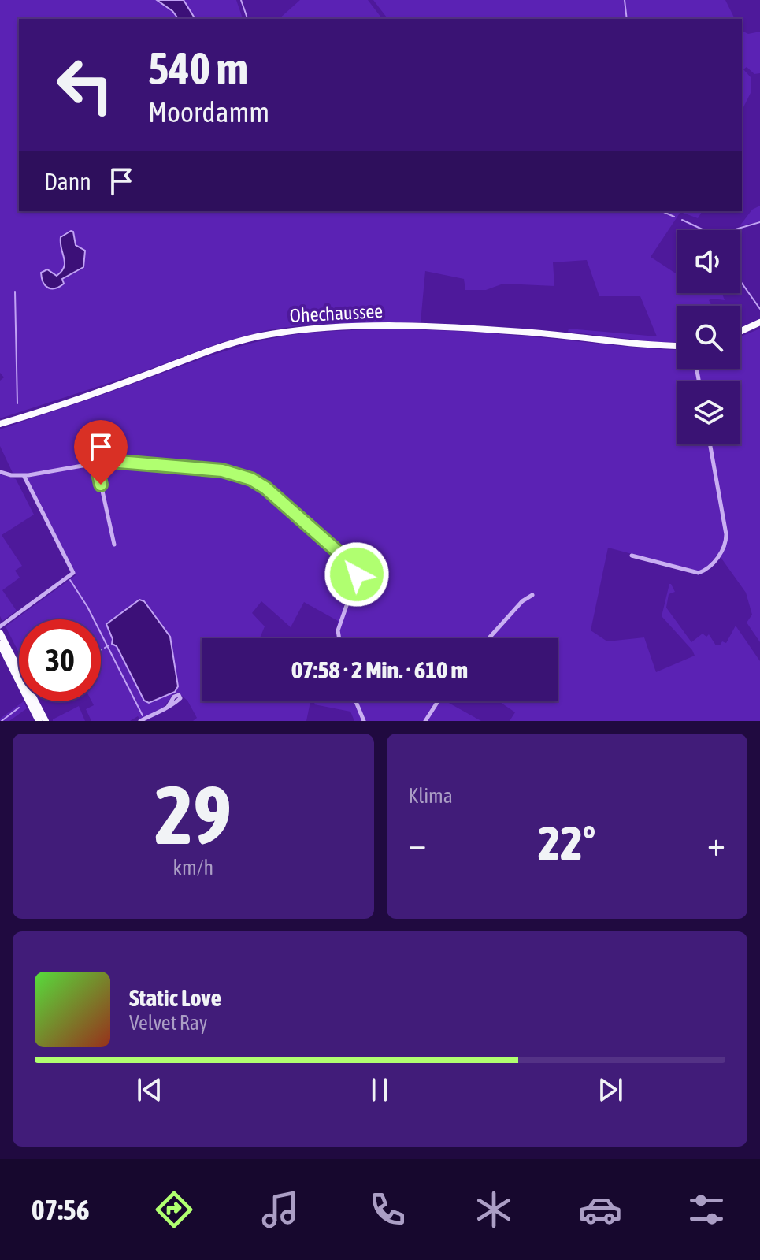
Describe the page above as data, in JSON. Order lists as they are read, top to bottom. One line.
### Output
{"streets":{"main road":["Ohechaussee"]},"page":{"turn":["540 m","Moordamm"],"then":"Dann","limit":"30","trip":"07:58 · 2 Min. · 610 m","tile":[["29","km/h"],"Klima"],"heat":["−","22°","+"],"song":["Static Love","Velvet Ray"],"tabs":"07:56"}}
